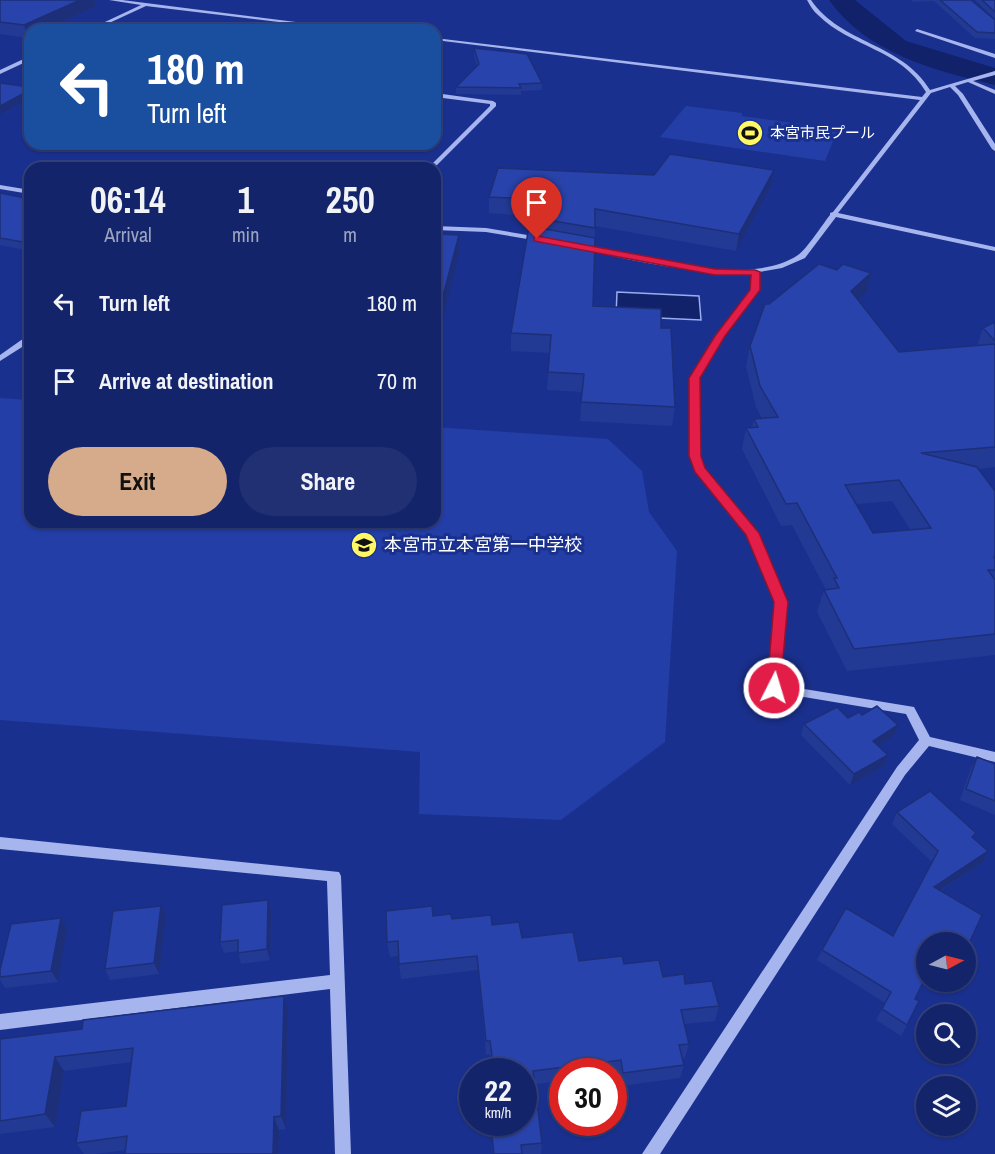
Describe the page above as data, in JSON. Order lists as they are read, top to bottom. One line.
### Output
{"places":{"sports":["本宮市民プール"],"school or university":["本宮市立本宮第一中学校"]},"north":"right","page":{"turn":["180 m","Turn left"],"eta":["06:14","Arrival","1","min","250","m"],"list":[{"name":"Turn left","value":"180 m"},{"name":"Arrive at destination","value":"70 m"}],"buttons":["Exit","Share"],"speed":"22 km/h","limit":"30"}}
